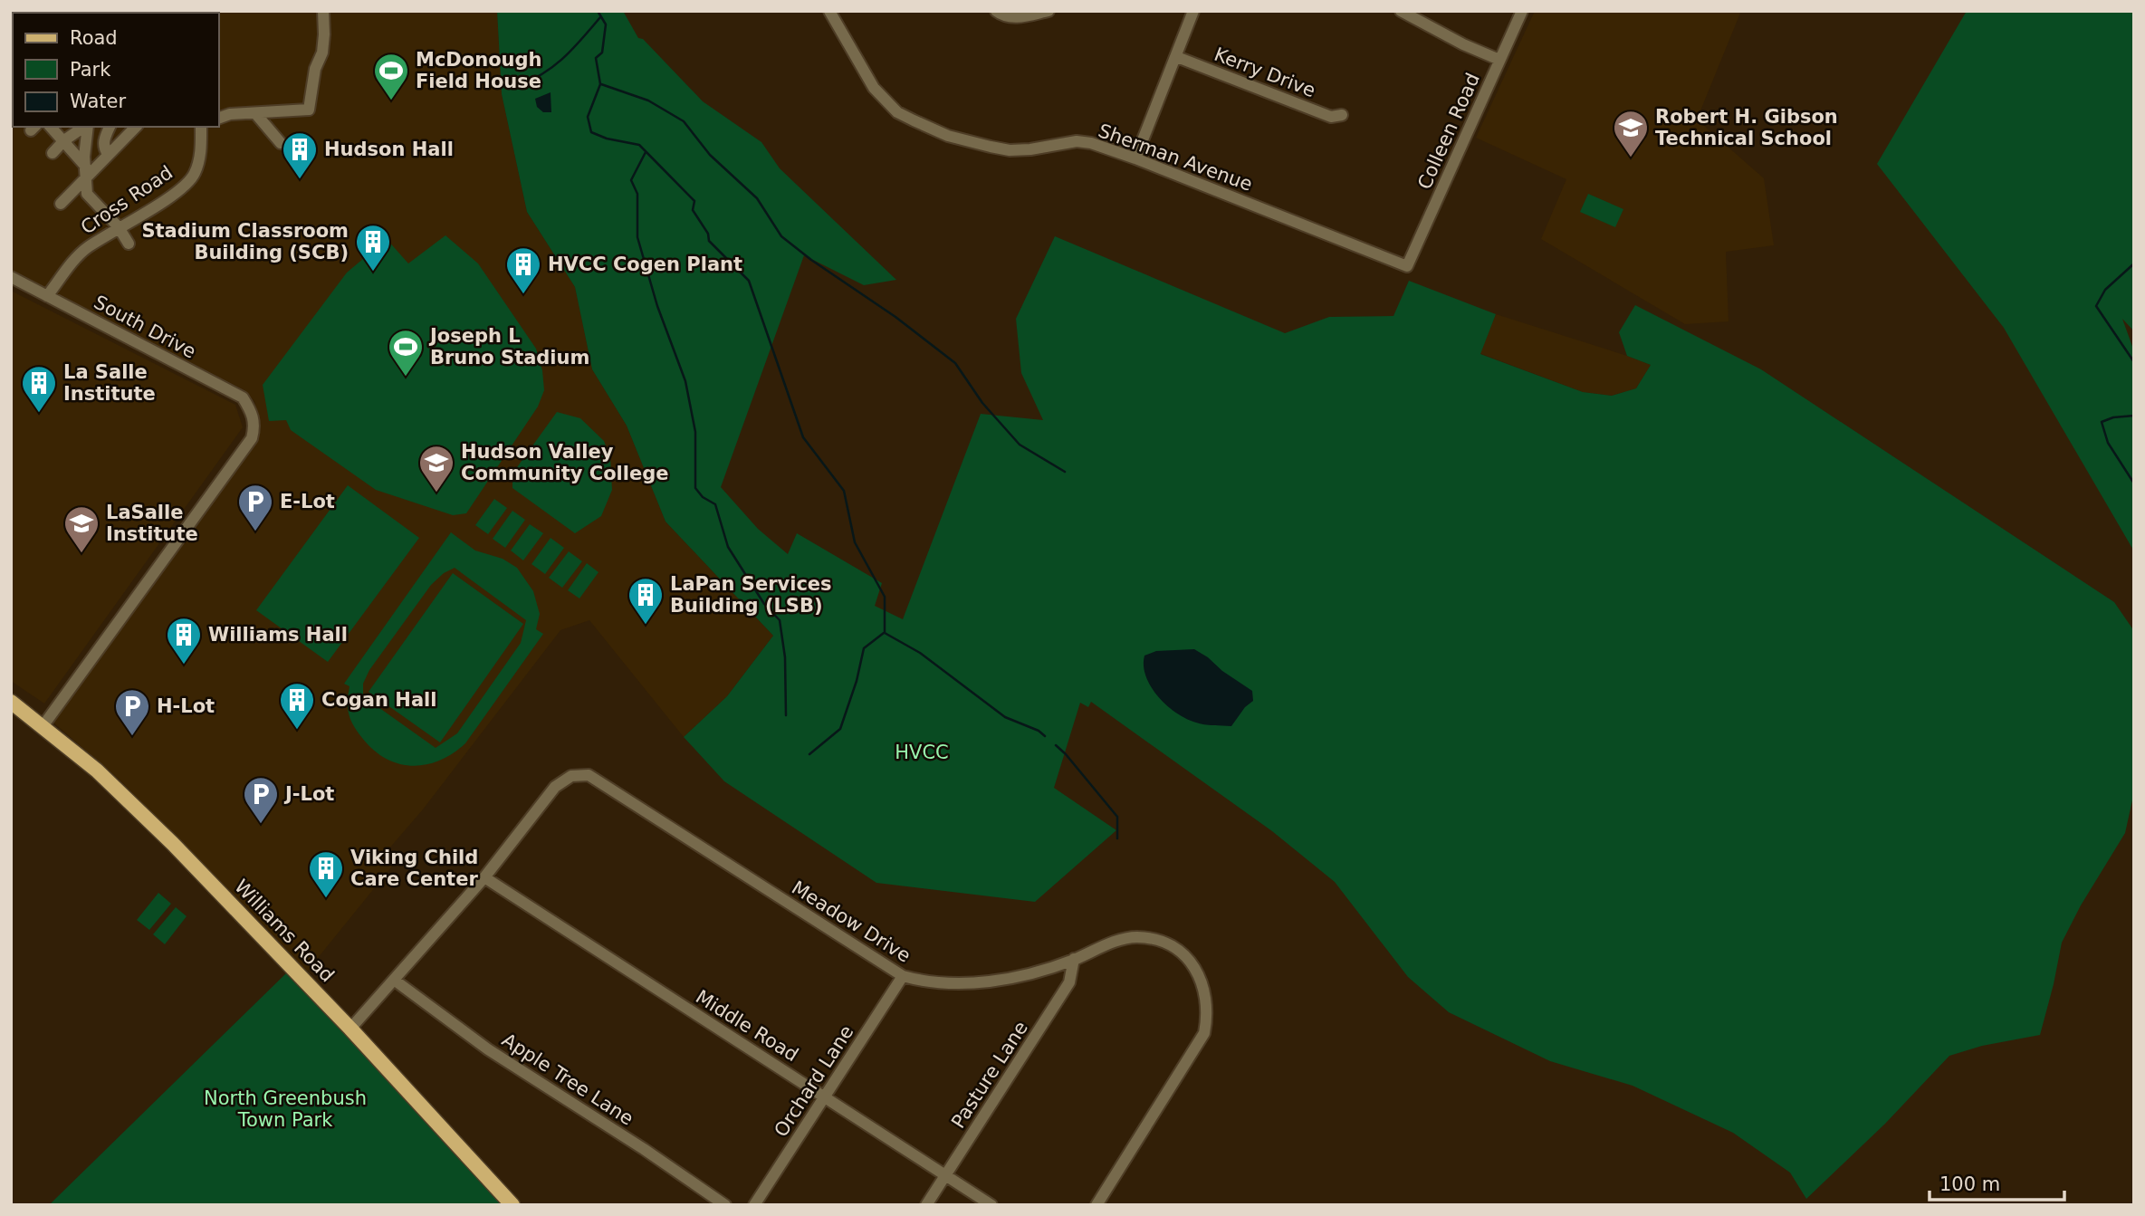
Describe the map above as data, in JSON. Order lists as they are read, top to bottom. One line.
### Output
{"streets":{"main road":["Williams Road"],"street":["Kerry Drive","Colleen Road","Sherman Avenue","Cross Road","South Drive","Meadow Drive","Middle Road","Pasture Lane","Apple Tree Lane","Orchard Lane"]},"crossings":[["Colleen Road","Sherman Avenue"],["Cross Road","South Drive"],["South Drive","Williams Road"],["Meadow Drive","Williams Road"],["Meadow Drive","Middle Road"],["Meadow Drive","Pasture Lane"],["Meadow Drive","Apple Tree Lane"],["Meadow Drive","Orchard Lane"],["Middle Road","Pasture Lane"],["Middle Road","Orchard Lane"]],"parks":["HVCC","North Greenbush Town Park"],"places":{"sports":["McDonough Field House","Joseph L Bruno Stadium"],"school or university":["Robert H. Gibson Technical School","Hudson Valley Community College","LaSalle Institute"],"building":["Hudson Hall","Stadium Classroom Building (SCB)","HVCC Cogen Plant","La Salle Institute","LaPan Services Building (LSB)","Williams Hall","Cogan Hall","Viking Child Care Center"],"parking":["E-Lot","H-Lot","J-Lot"]},"legend":["Road","Park","Water"],"scale_bar":"100 m"}
